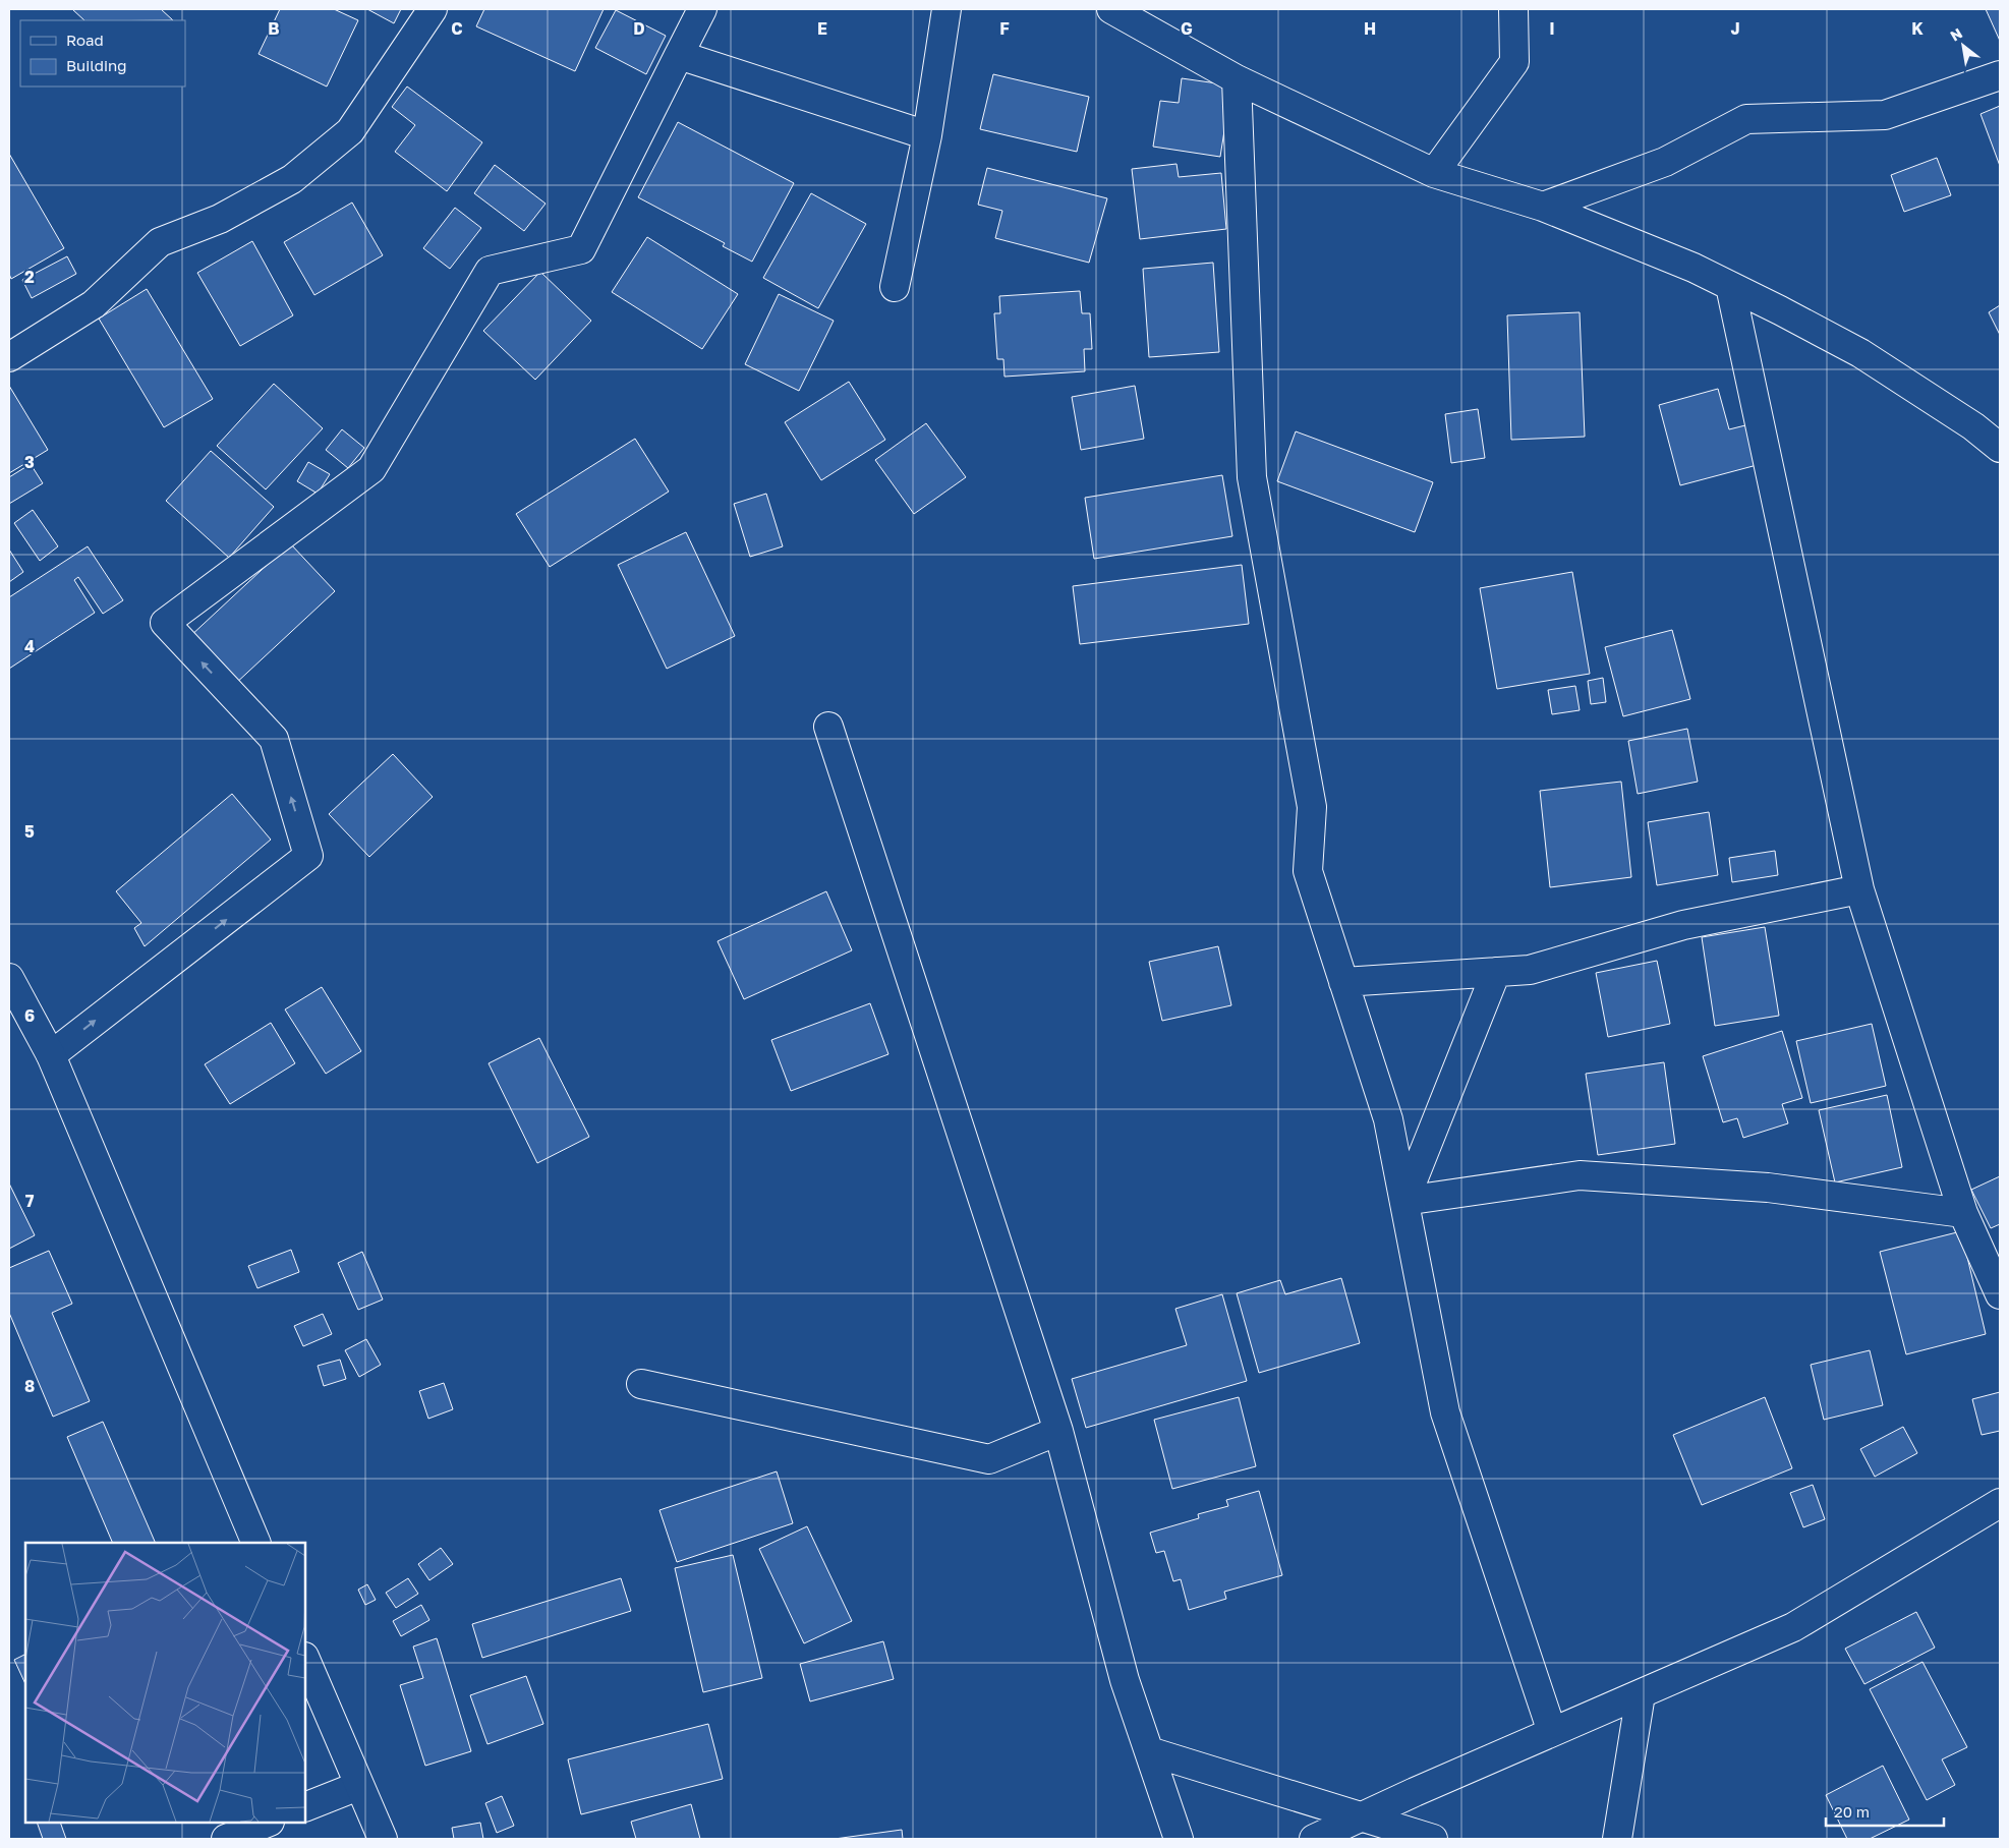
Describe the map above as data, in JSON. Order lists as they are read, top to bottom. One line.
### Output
{"legend":["Road","Building"],"scale_bar":"20 m","north":"top left","grid":{"columns":["B","C","D","E","F","G","H","I","J","K"],"rows":["2","3","4","5","6","7","8"]}}
